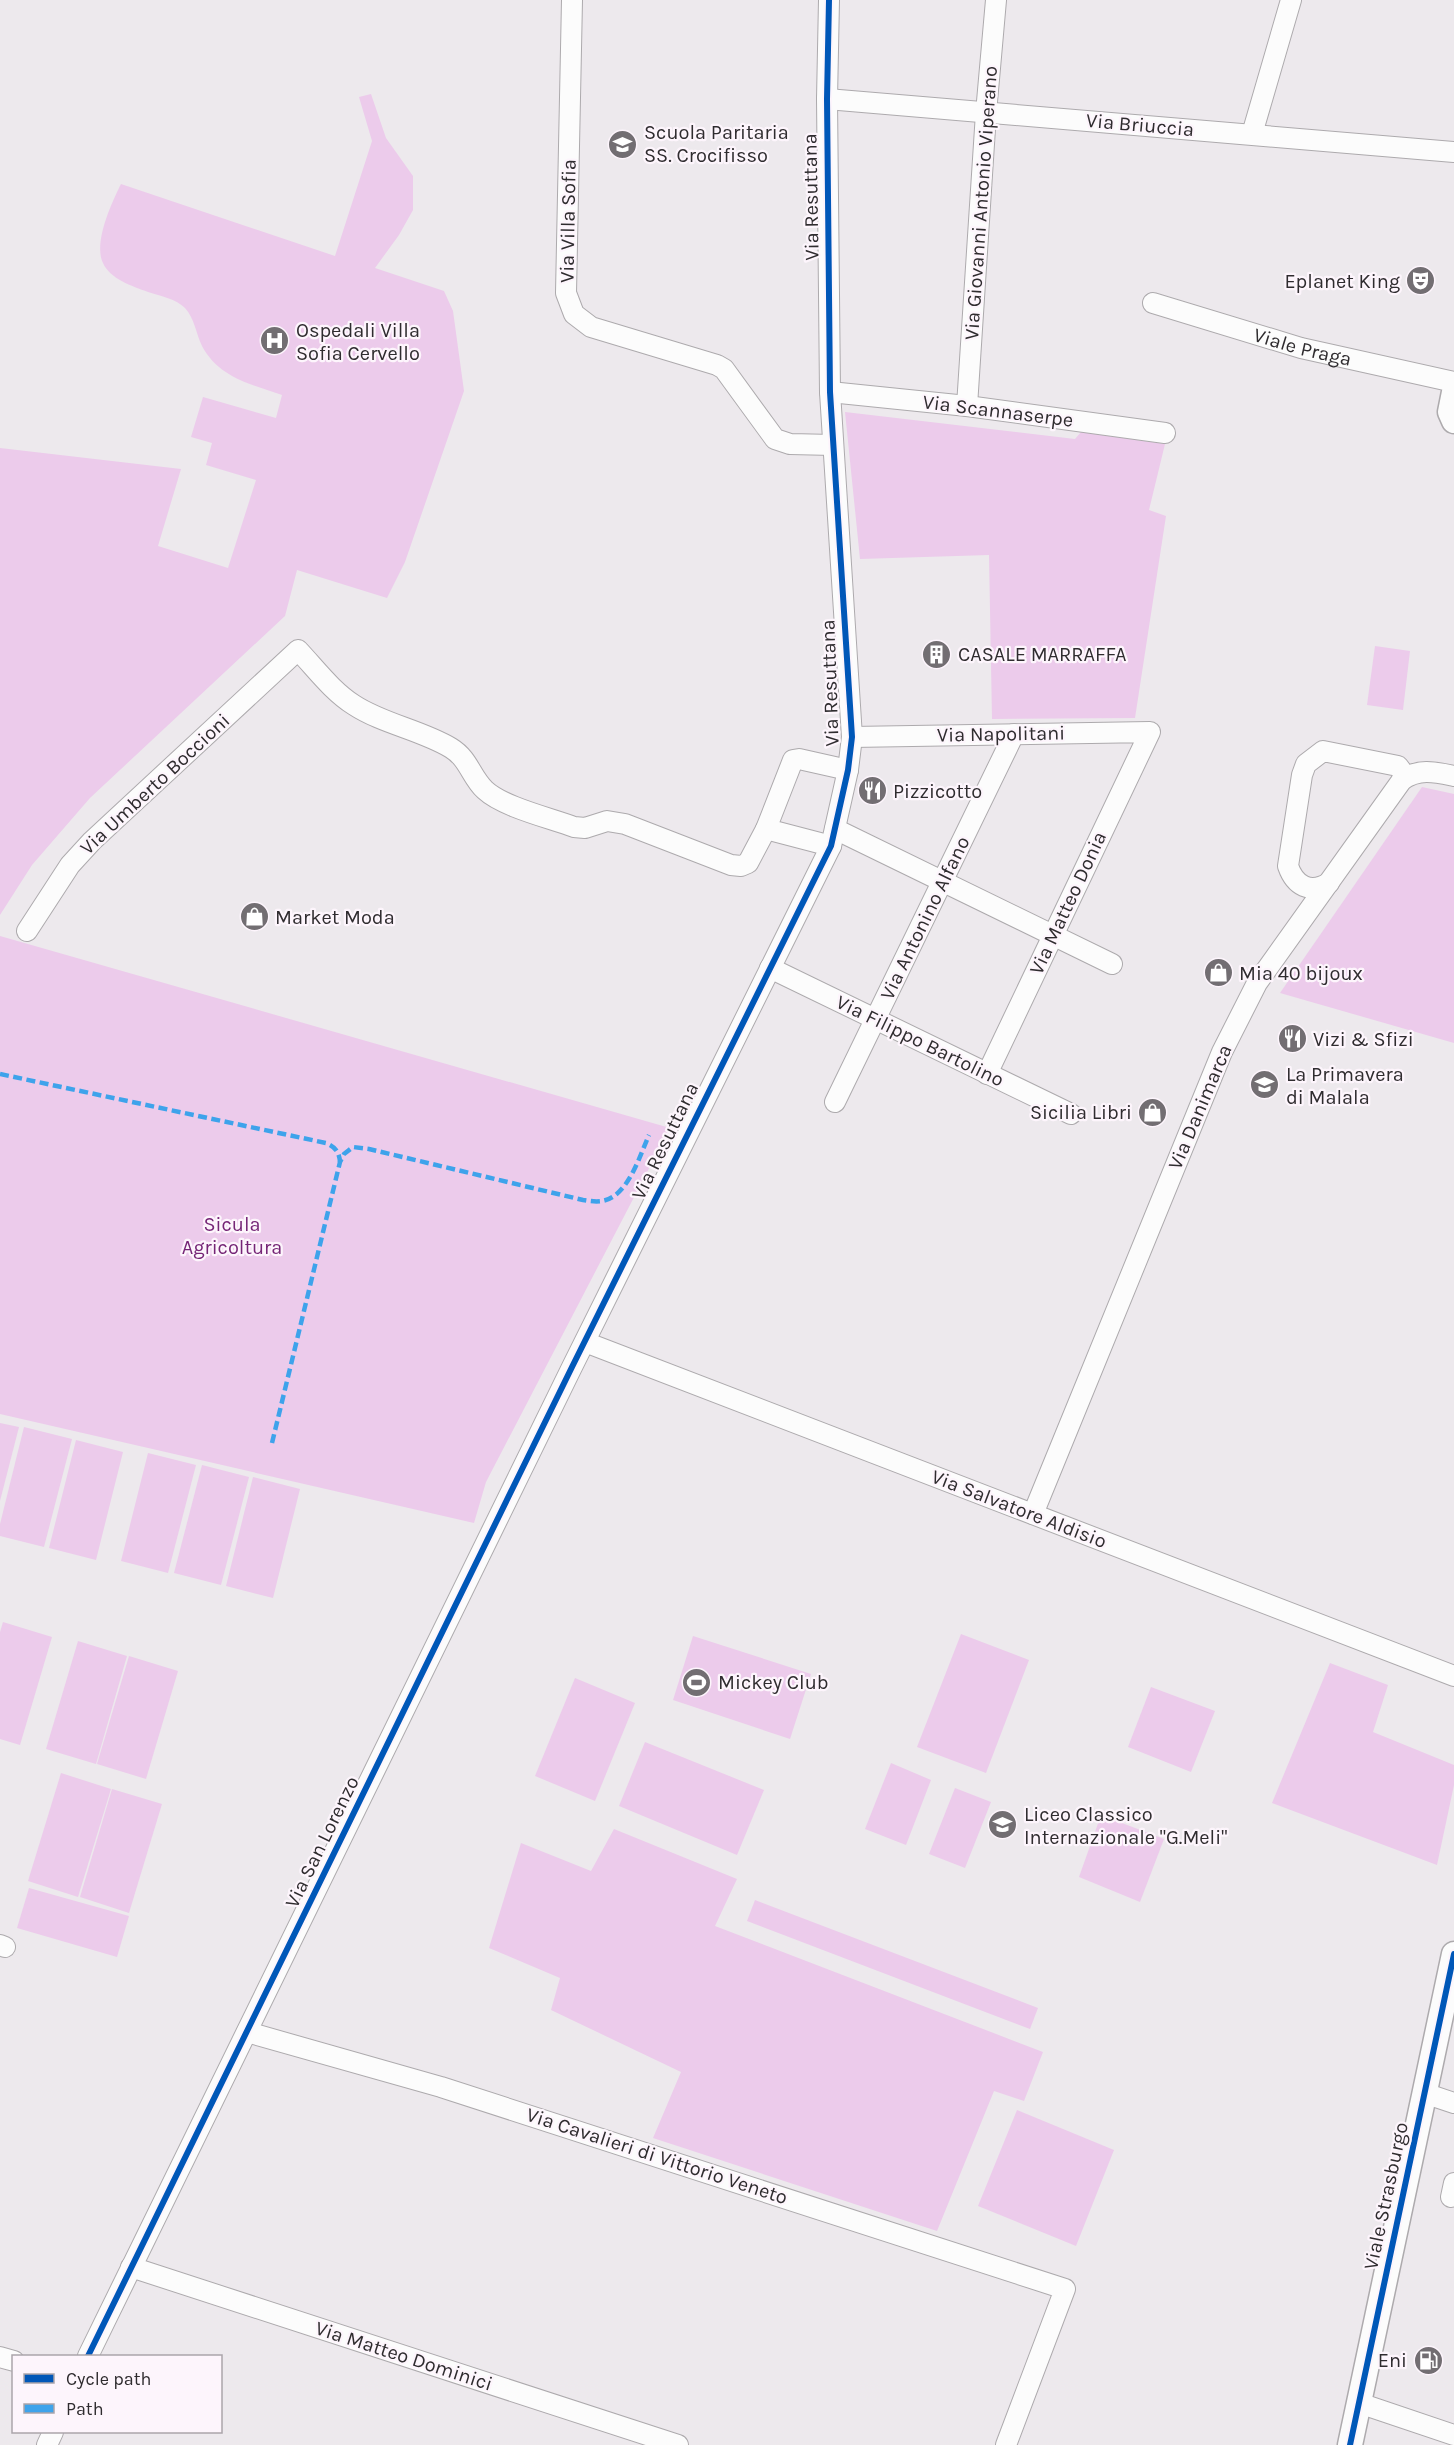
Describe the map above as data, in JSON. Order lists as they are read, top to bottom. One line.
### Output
{"streets":{"street":["Via Briuccia","Via Resuttana","Via Giovanni Antonio Viperano","Via Villa Sofia","Viale Praga","Via Scannaserpe","Via Napolitani","Via Umberto Boccioni","Via Matteo Donia","Via Antonino Alfano","Via Filippo Bartolino","Via Danimarca","Via Salvatore Aldisio","Via San Lorenzo","Via Cavalieri di Vittorio Veneto","Viale Strasburgo","Via Matteo Dominici"]},"crossings":[["Via Briuccia","Via Resuttana"],["Via Briuccia","Via Giovanni Antonio Viperano"],["Via Resuttana","Via Villa Sofia"],["Via Resuttana","Via Scannaserpe"],["Via Resuttana","Via Napolitani"],["Via Resuttana","Via Filippo Bartolino"],["Via Resuttana","Via Salvatore Aldisio"],["Via Resuttana","Via San Lorenzo"],["Via Giovanni Antonio Viperano","Via Scannaserpe"],["Via Napolitani","Via Matteo Donia"],["Via Napolitani","Via Antonino Alfano"],["Via Matteo Donia","Via Filippo Bartolino"],["Via Antonino Alfano","Via Filippo Bartolino"],["Via Danimarca","Via Salvatore Aldisio"],["Via Salvatore Aldisio","Via San Lorenzo"],["Via San Lorenzo","Via Cavalieri di Vittorio Veneto"],["Via San Lorenzo","Via Matteo Dominici"]],"parks":["Sicula Agricoltura"],"places":{"school or university":["Scuola Paritaria SS. Crocifisso","La Primavera di Malala","Liceo Classico Internazionale \"G.Meli\""],"theatre":["Eplanet King"],"hospital":["Ospedali Villa Sofia Cervello"],"building":["CASALE MARRAFFA"],"restaurant":["Pizzicotto","Vizi & Sfizi"],"shop":["Market Moda","Mia 40 bijoux","Sicilia Libri"],"sports":["Mickey Club"],"fuel station":["Eni"]},"legend":["Cycle path","Path"]}
